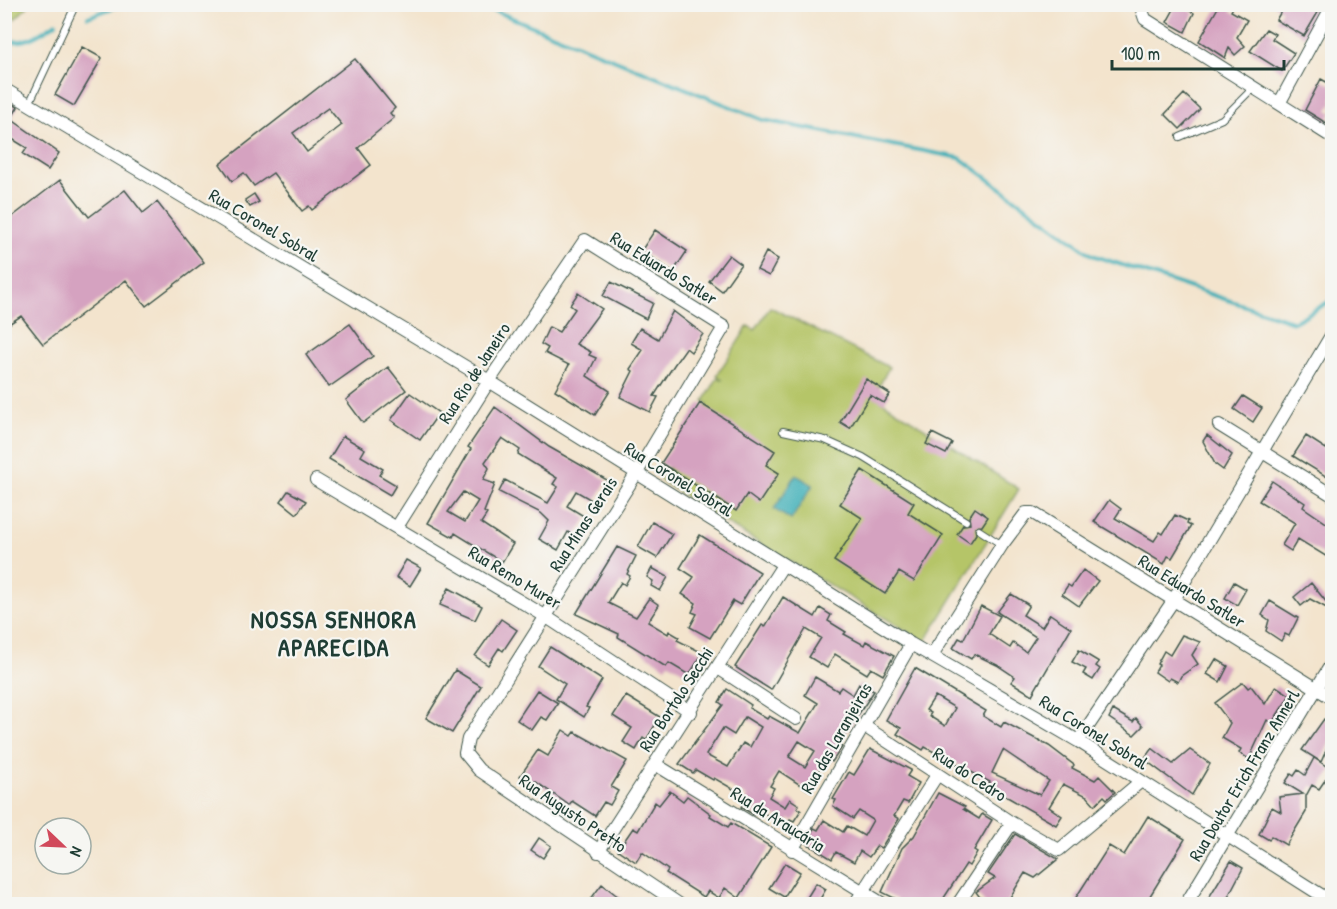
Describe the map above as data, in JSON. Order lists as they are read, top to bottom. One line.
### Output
{"streets":{"street":["Rua Coronel Sobral","Rua Eduardo Satler","Rua Rio de Janeiro","Rua Minas Gerais","Rua Remo Murer","Rua Bortolo Secchi","Rua das Laranjeiras","Rua do Cedro","Rua Doutor Erich Franz Annerl","Rua Augusto Pretto","Rua da Araucária"]},"crossings":[["Rua Coronel Sobral","Rua Rio de Janeiro"],["Rua Coronel Sobral","Rua Minas Gerais"],["Rua Coronel Sobral","Rua Bortolo Secchi"],["Rua Coronel Sobral","Rua das Laranjeiras"],["Rua Coronel Sobral","Rua do Cedro"],["Rua Coronel Sobral","Rua Doutor Erich Franz Annerl"],["Rua Eduardo Satler","Rua Rio de Janeiro"],["Rua Eduardo Satler","Rua Minas Gerais"],["Rua Eduardo Satler","Rua Doutor Erich Franz Annerl"],["Rua Rio de Janeiro","Rua Remo Murer"],["Rua Minas Gerais","Rua Remo Murer"],["Rua Minas Gerais","Rua Augusto Pretto"],["Rua Remo Murer","Rua Bortolo Secchi"],["Rua Bortolo Secchi","Rua Augusto Pretto"],["Rua Bortolo Secchi","Rua da Araucária"],["Rua das Laranjeiras","Rua do Cedro"],["Rua das Laranjeiras","Rua da Araucária"]],"districts":["NOSSA SENHORA APARECIDA"],"scale_bar":"100 m","north":"bottom right"}
